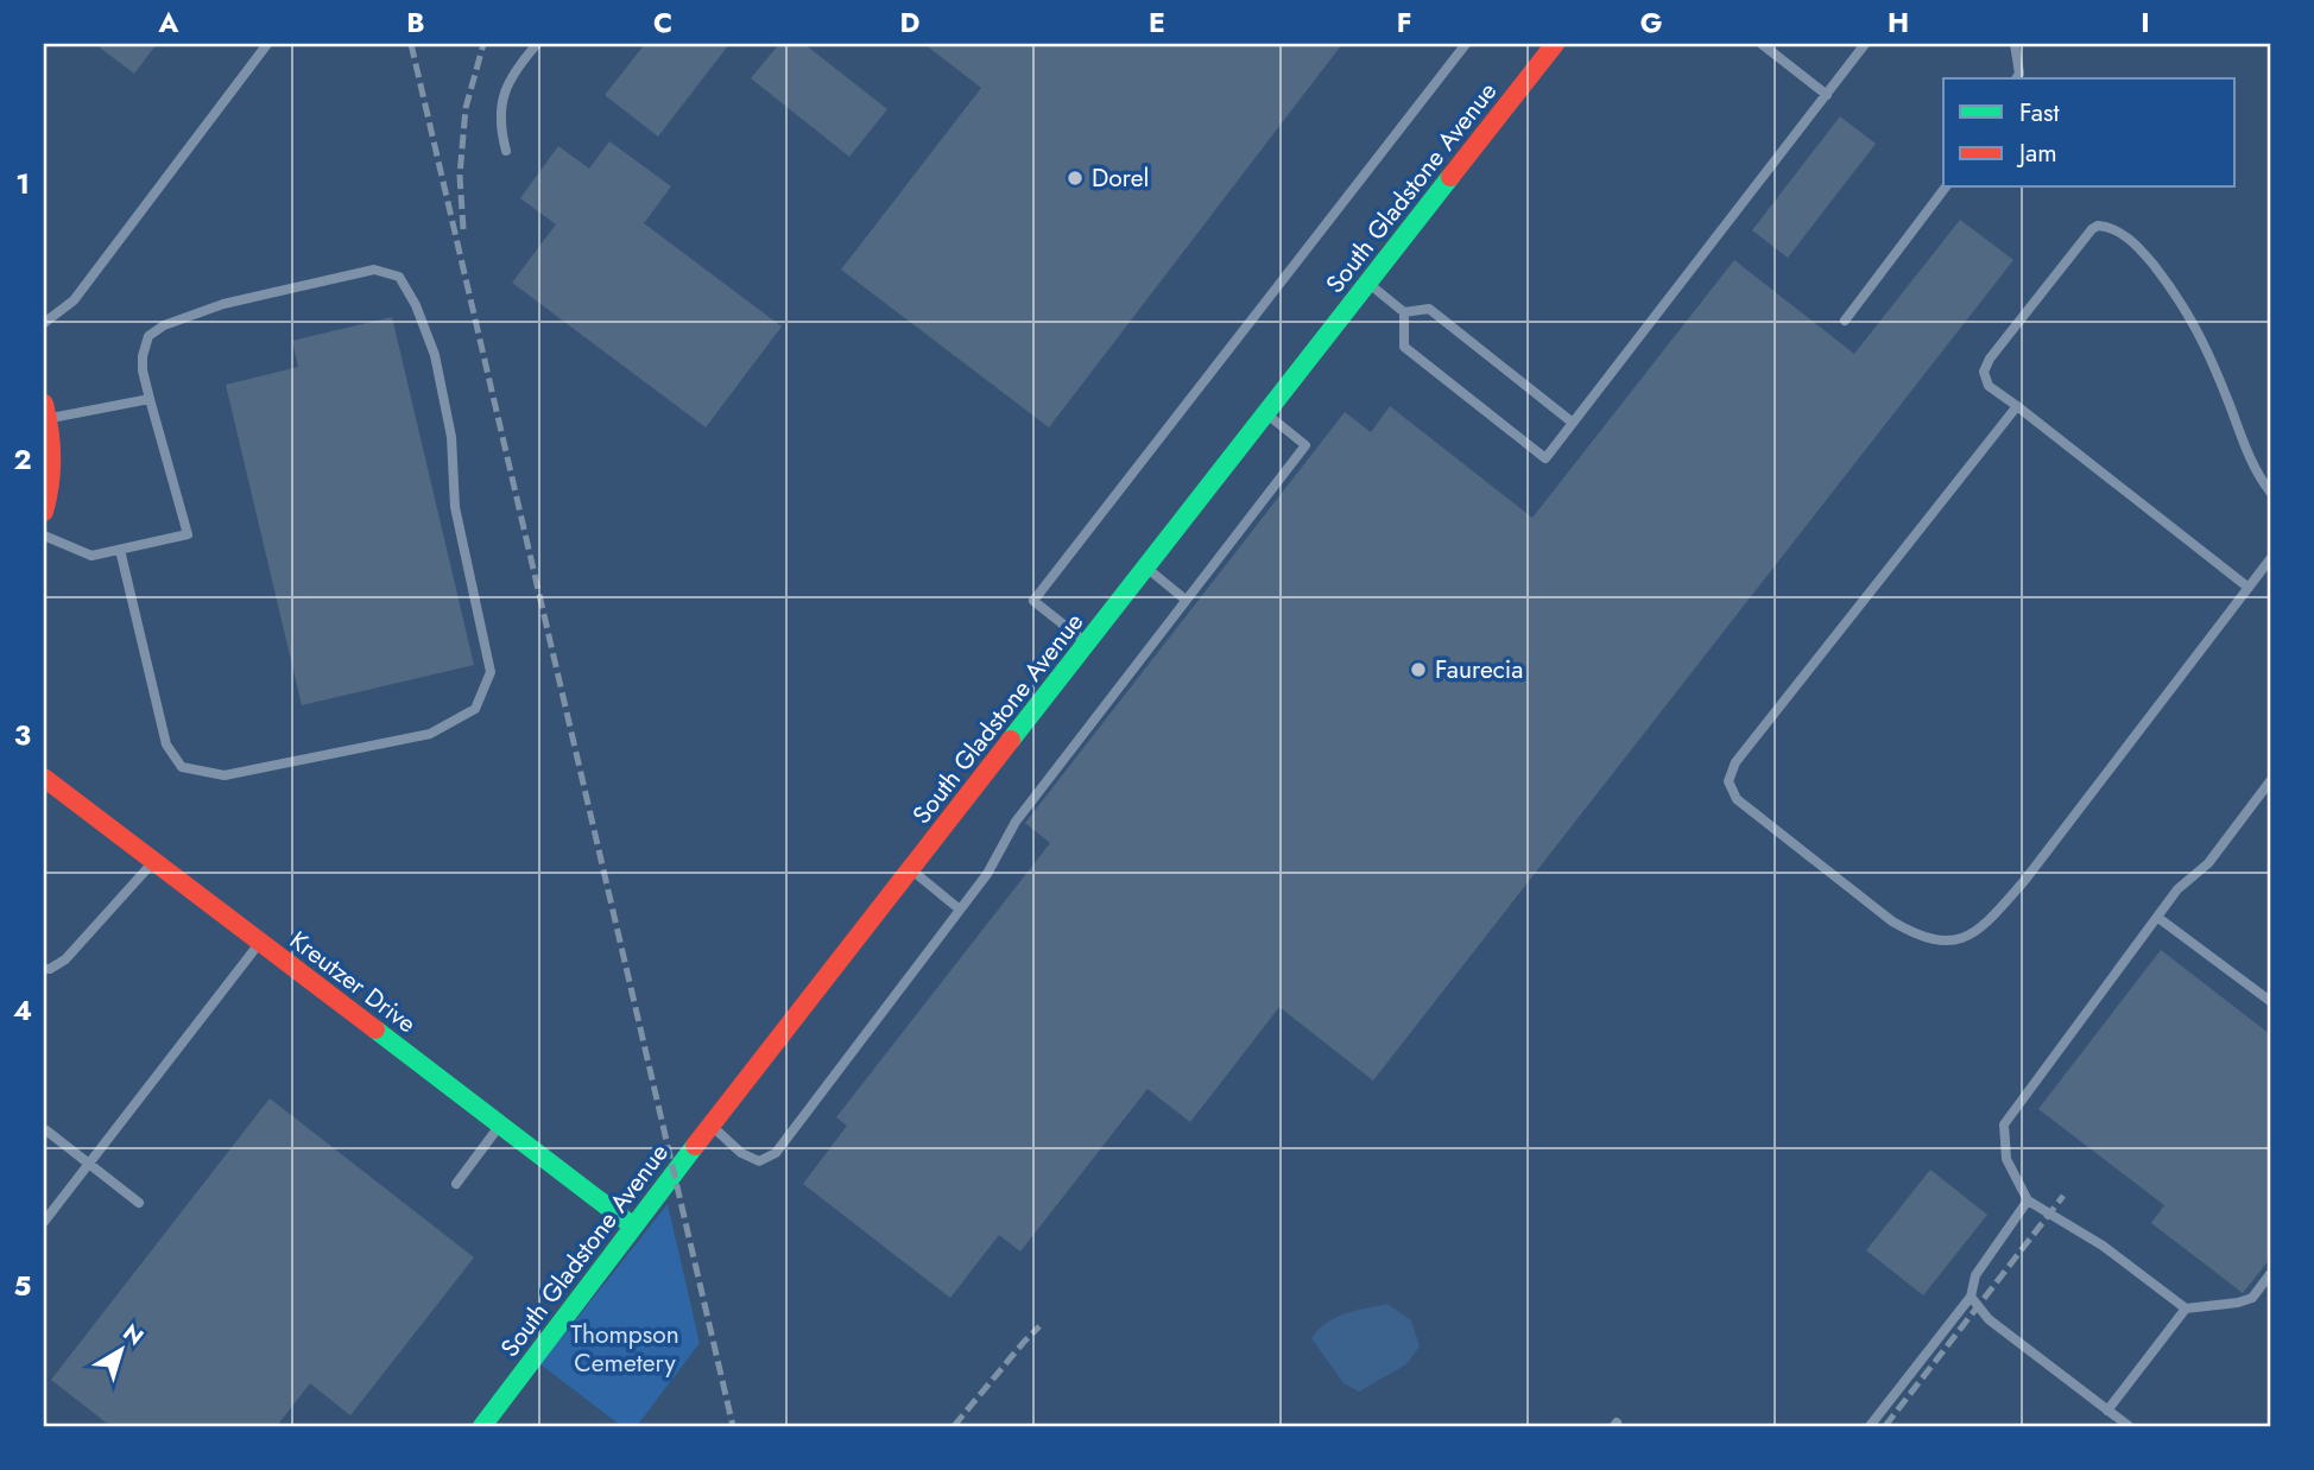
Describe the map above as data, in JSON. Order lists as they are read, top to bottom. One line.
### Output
{"streets":{"street":["South Gladstone Avenue","Kreutzer Drive"]},"crossings":[["South Gladstone Avenue","Kreutzer Drive"]],"parks":["Thompson Cemetery"],"places":["Dorel","Faurecia"],"legend":["Fast","Jam"],"north":"top right","grid":{"columns":["A","B","C","D","E","F","G","H","I"],"rows":["1","2","3","4","5"]}}
